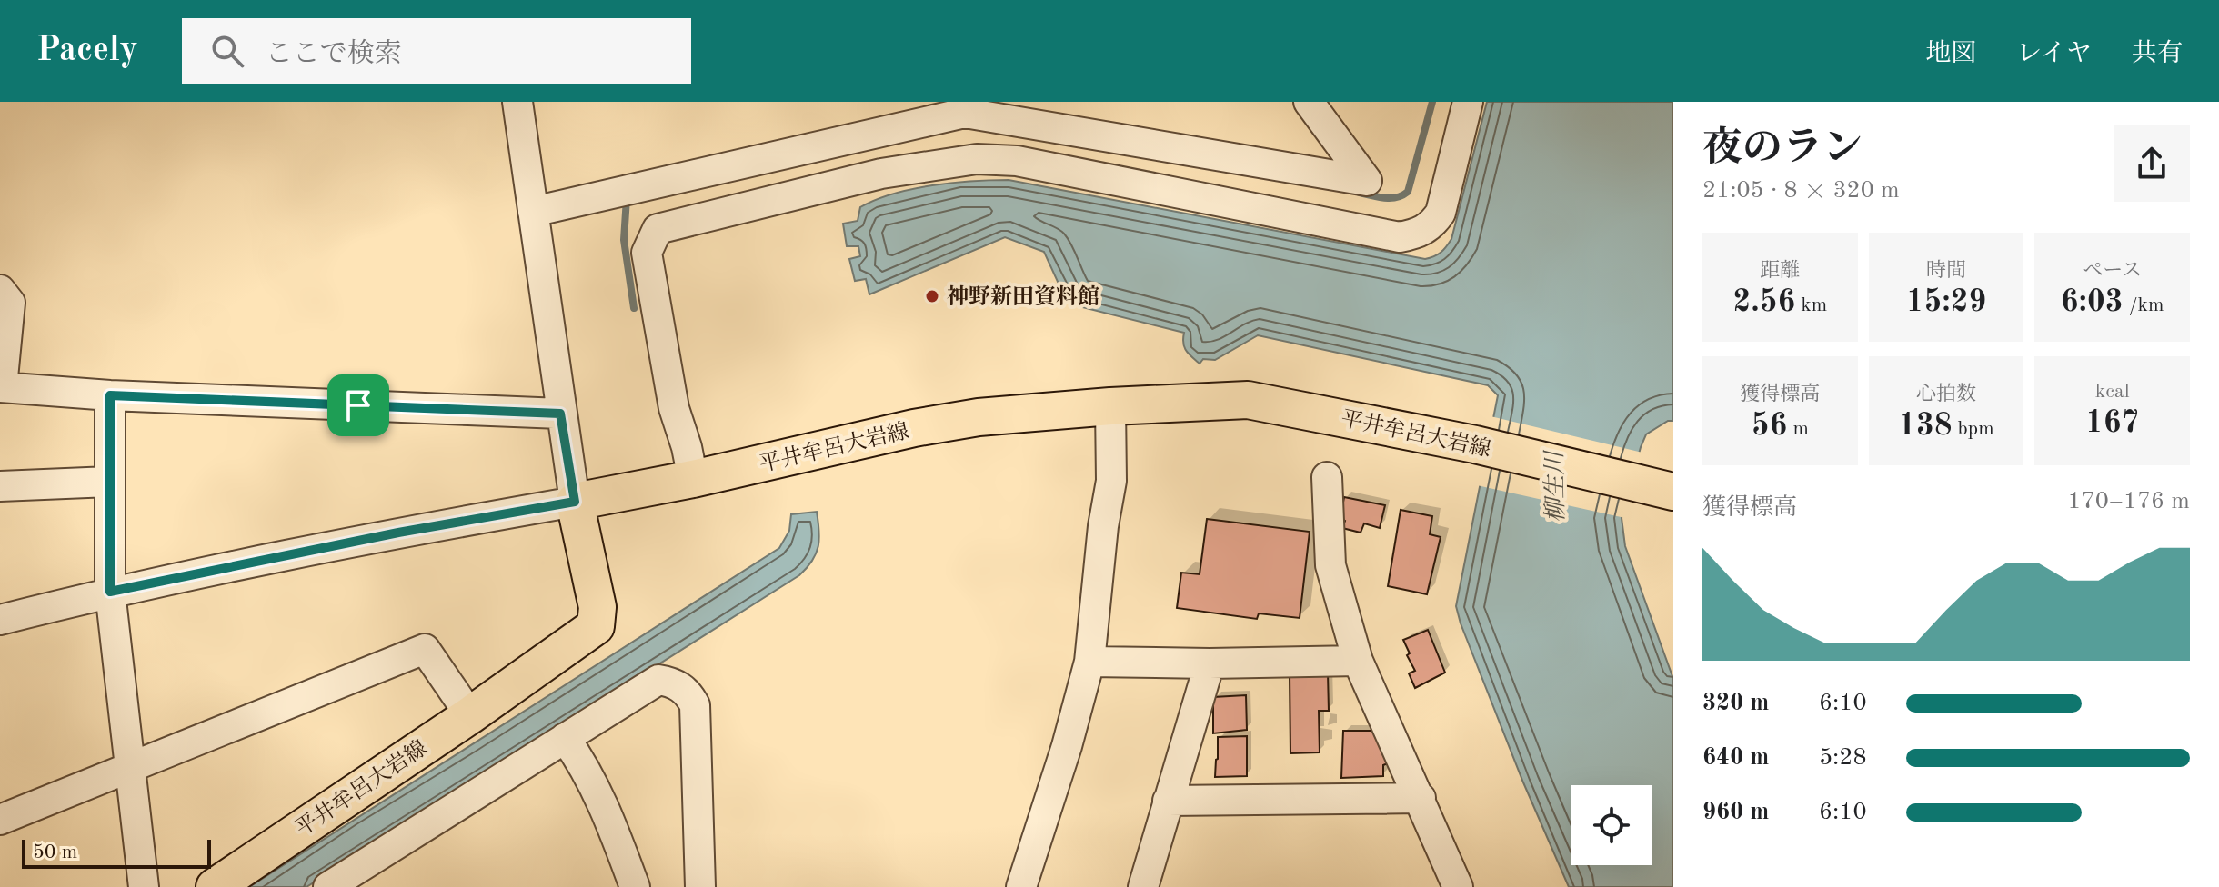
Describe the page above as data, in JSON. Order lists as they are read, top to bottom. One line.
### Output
{"streets":{"main road":["平井牟呂大岩線"]},"water":["柳生川"],"places":["神野新田資料館"],"scale_bar":"50 m","page":{"header":"Pacely","search":"ここで検索","nav":["地図","レイヤ","共有"],"heading":["夜のラン","21:05 · 8 × 320 m"],"stats":[["距離","2.56 km"],["時間","15:29"],["ペース","6:03 /km"],["獲得標高","56 m"],["心拍数","138 bpm"],["kcal","167"]],"chart":["獲得標高","170–176 m"],"list":[{"name":"320 m","note":"6:10"},{"name":"640 m","note":"5:28"},{"name":"960 m","note":"6:10"}],"scale":"50 m"}}
